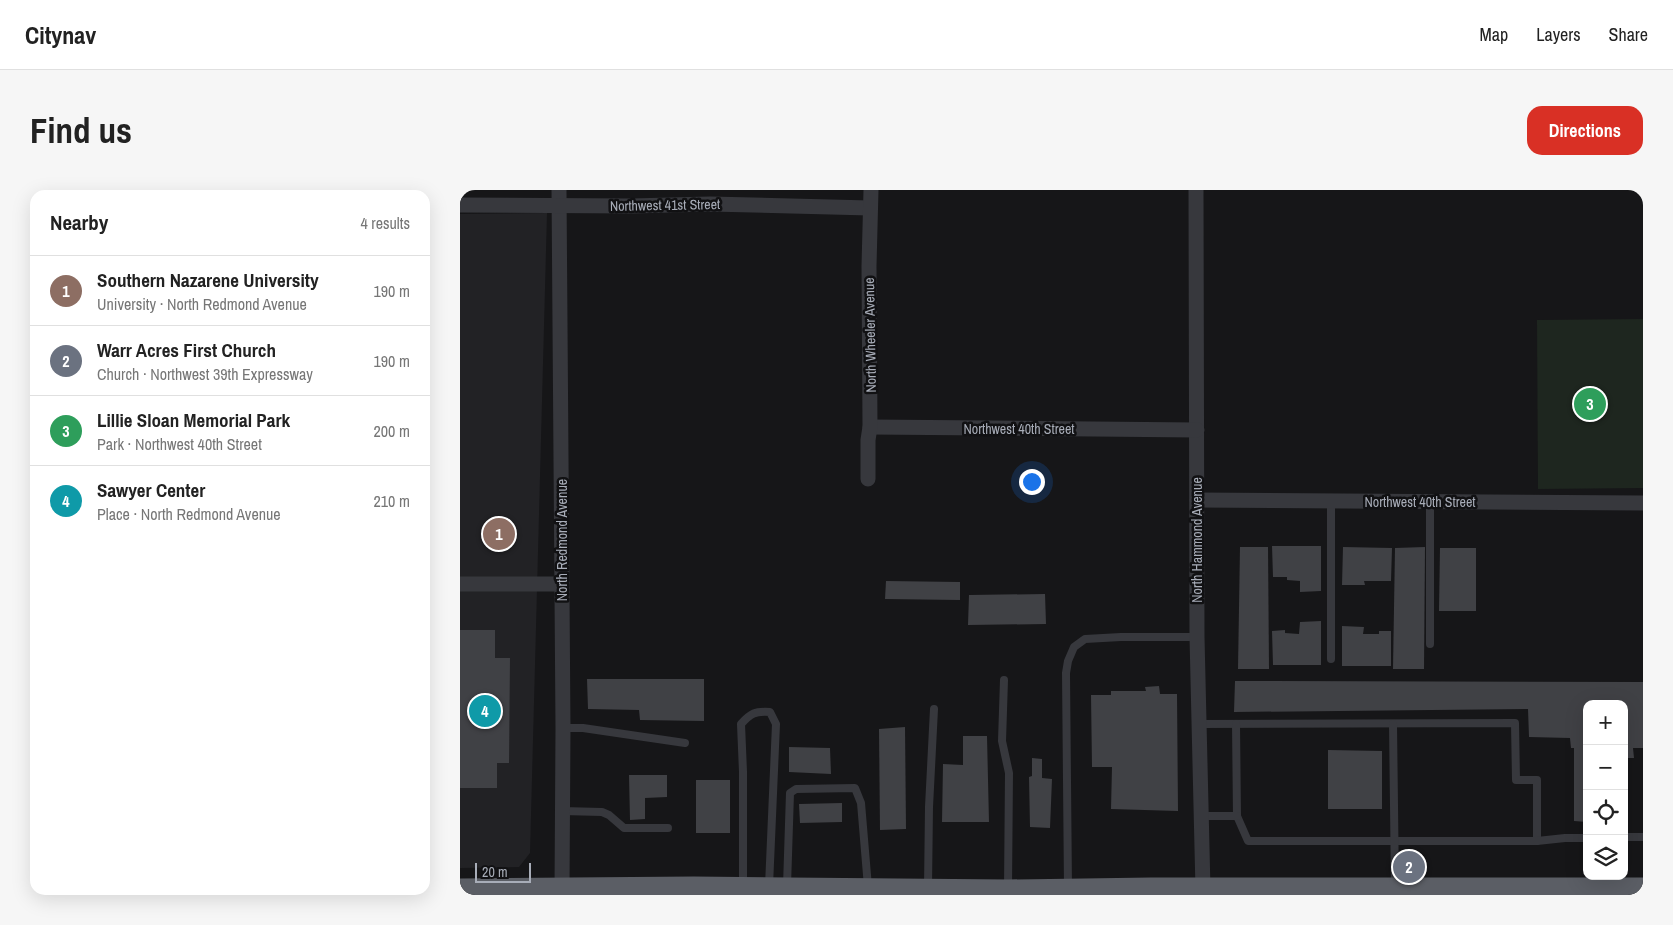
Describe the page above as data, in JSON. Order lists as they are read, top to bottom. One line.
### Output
{"streets":{"street":["Northwest 41st Street","North Wheeler Avenue","Northwest 40th Street","North Redmond Avenue","North Hammond Avenue"]},"crossings":[["Northwest 41st Street","North Wheeler Avenue"],["Northwest 41st Street","North Redmond Avenue"],["North Wheeler Avenue","Northwest 40th Street"],["Northwest 40th Street","North Hammond Avenue"]],"scale_bar":"20 m","page":{"header":"Citynav","nav":["Map","Layers","Share"],"buttons":"Directions","title":"Find us","heading":["Nearby","4 results"],"list":[{"mark":"1","name":"Southern Nazarene University","note":"University · North Redmond Avenue","value":"190 m"},{"mark":"2","name":"Warr Acres First Church","note":"Church · Northwest 39th Expressway","value":"190 m"},{"mark":"3","name":"Lillie Sloan Memorial Park","note":"Park · Northwest 40th Street","value":"200 m"},{"mark":"4","name":"Sawyer Center","note":"Place · North Redmond Avenue","value":"210 m"}],"pins":["3","1","4","2"],"map_buttons":["+","−"],"scale":"20 m"}}
